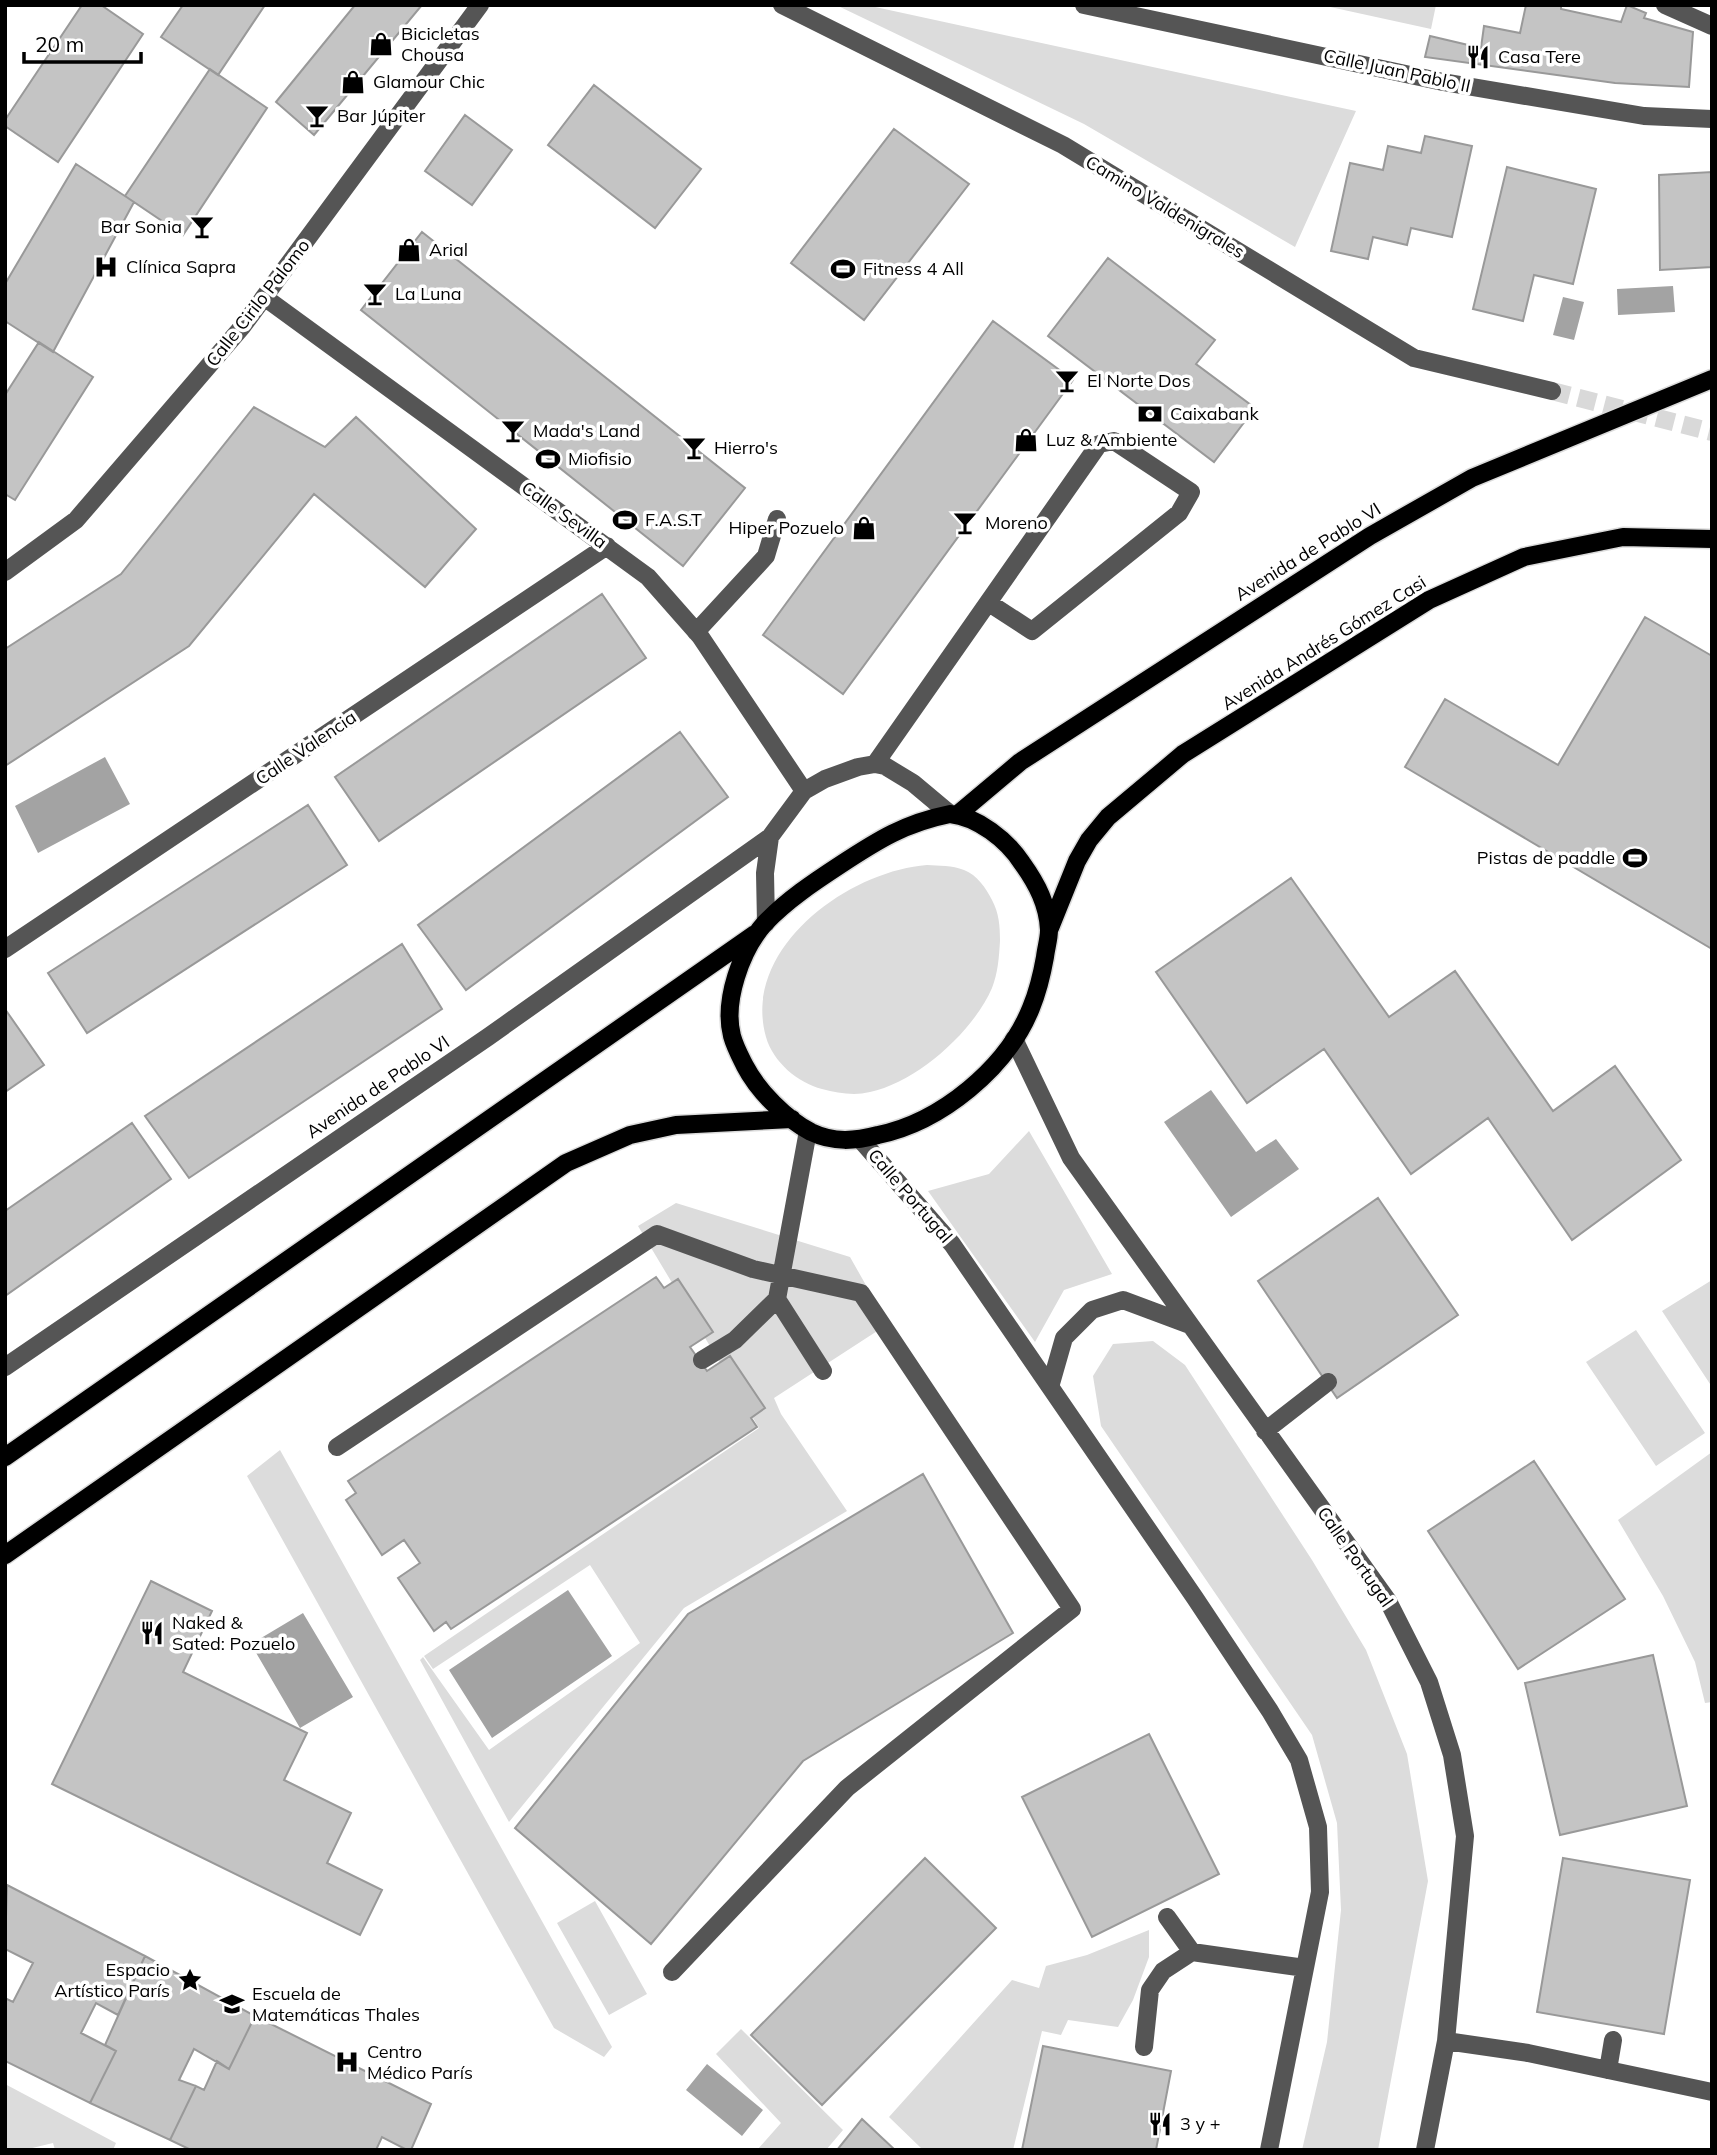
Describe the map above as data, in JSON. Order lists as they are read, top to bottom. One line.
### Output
{"streets":{"main road":["Avenida de Pablo VI","Avenida Andrés Gómez Casi"],"street":["Calle Juan Pablo II","Camino Valdenigrales","Calle Cirilo Palomo","Calle Sevilla","Calle Valencia","Calle Portugal"]},"crossings":[["Calle Cirilo Palomo","Calle Sevilla"],["Calle Sevilla","Calle Valencia"]],"places":{"shop":["Bicicletas Chousa","Glamour Chic","Arial","Luz & Ambiente","Hiper Pozuelo"],"restaurant":["Casa Tere","Naked & Sated: Pozuelo","3 y +"],"bar":["Bar Júpiter","Bar Sonia","La Luna","El Norte Dos","Mada's Land","Hierro's","Moreno"],"hospital":["Clínica Sapra","Centro Médico París"],"sports":["Fitness 4 All","Miofisio","F.A.S.T","Pistas de paddle"],"bank":["Caixabank"],"place":["Espacio Artístico París"],"school or university":["Escuela de Matemáticas Thales"]},"scale_bar":"20 m"}
